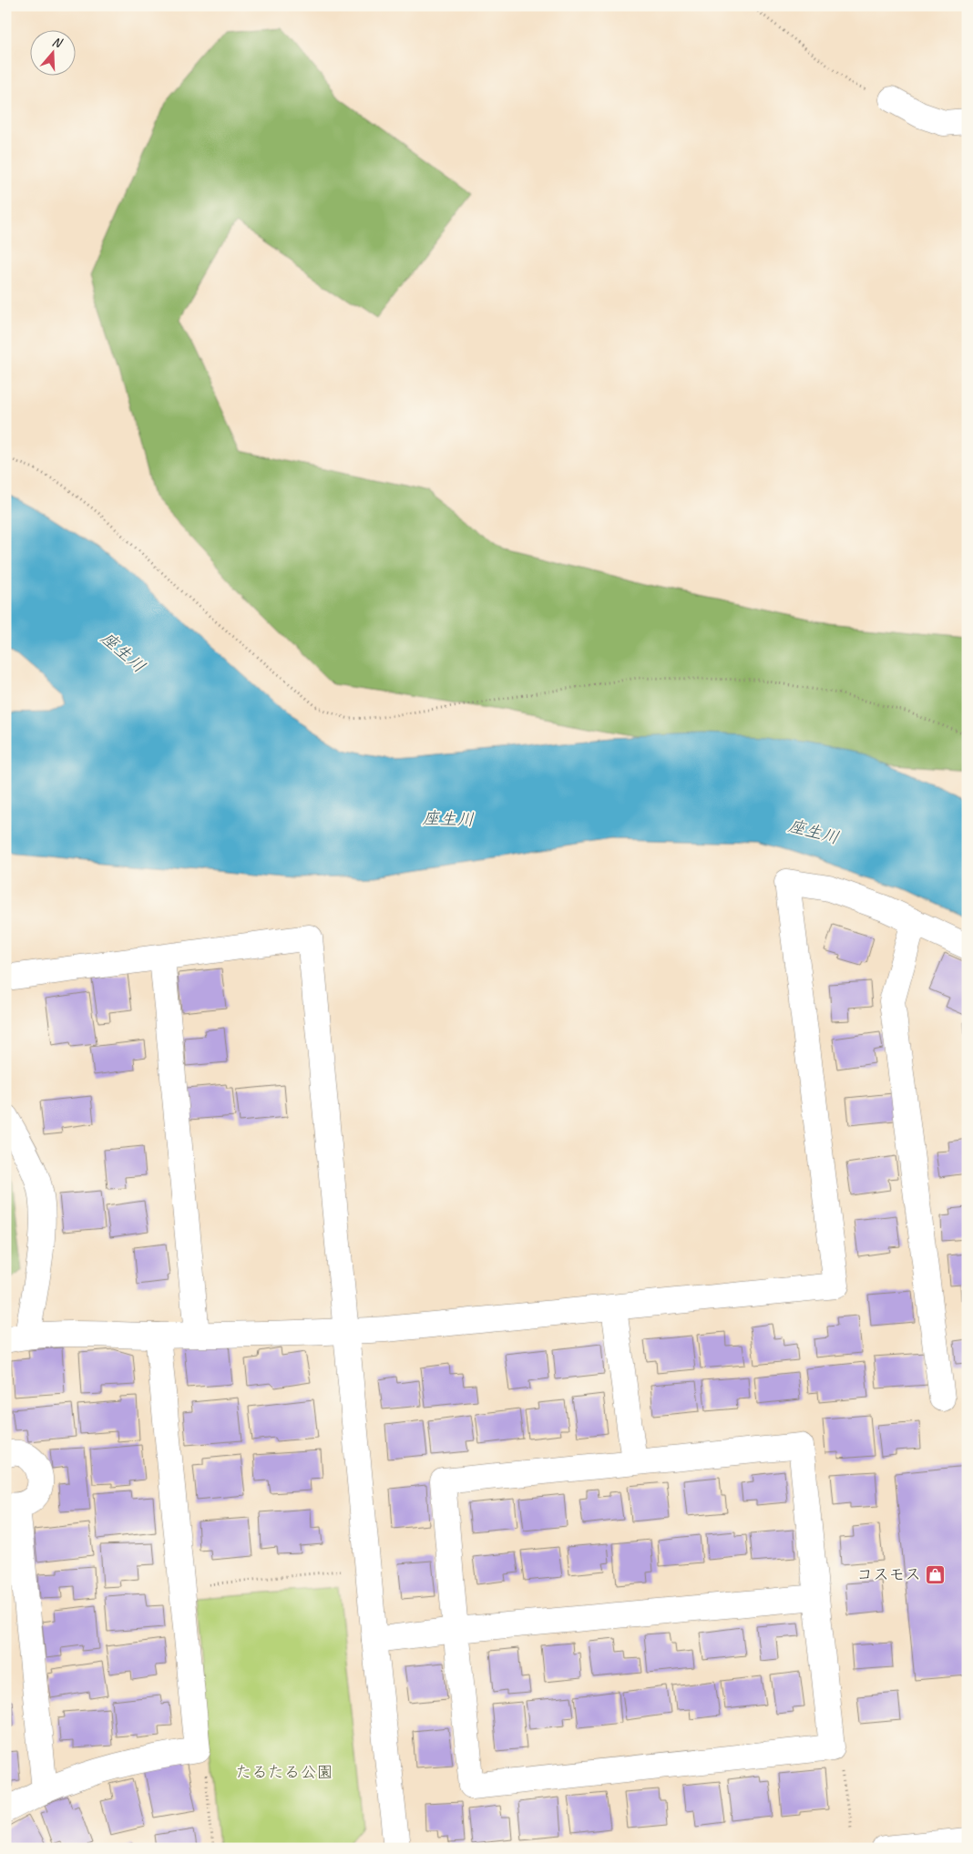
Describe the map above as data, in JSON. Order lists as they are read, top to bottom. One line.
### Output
{"water":["座生川"],"parks":["たるたる公園"],"places":{"shop":["コスモス"]},"north":"top"}
